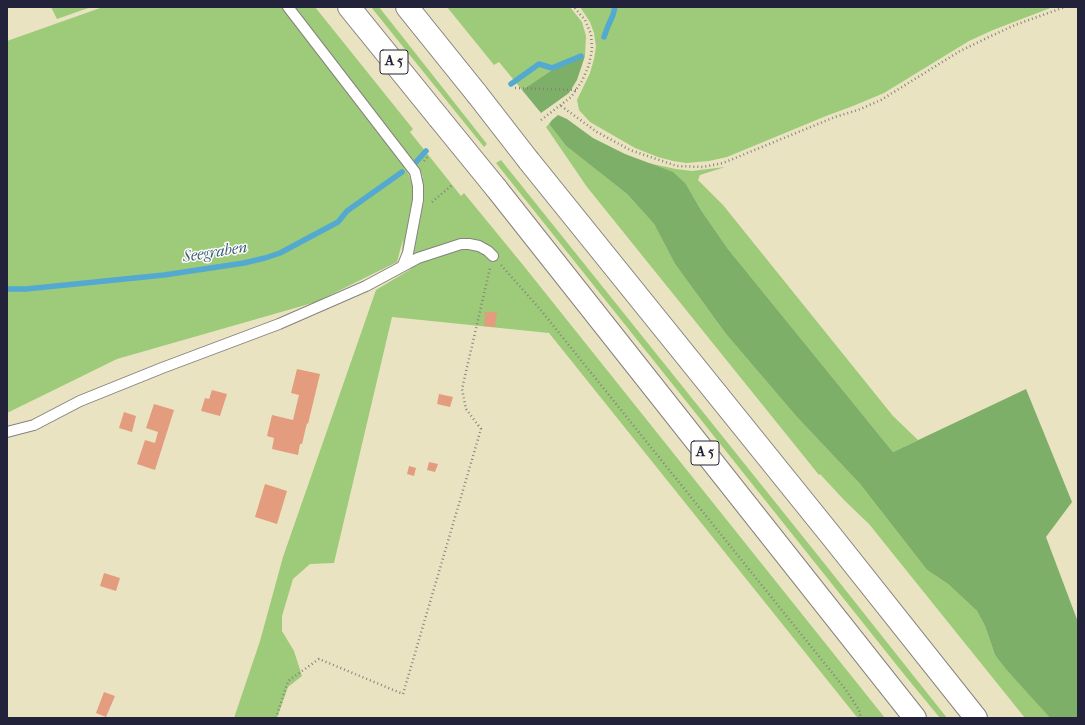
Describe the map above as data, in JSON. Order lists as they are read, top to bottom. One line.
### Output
{"streets":{"highway":["A 5"]},"water":["Seegraben"]}
